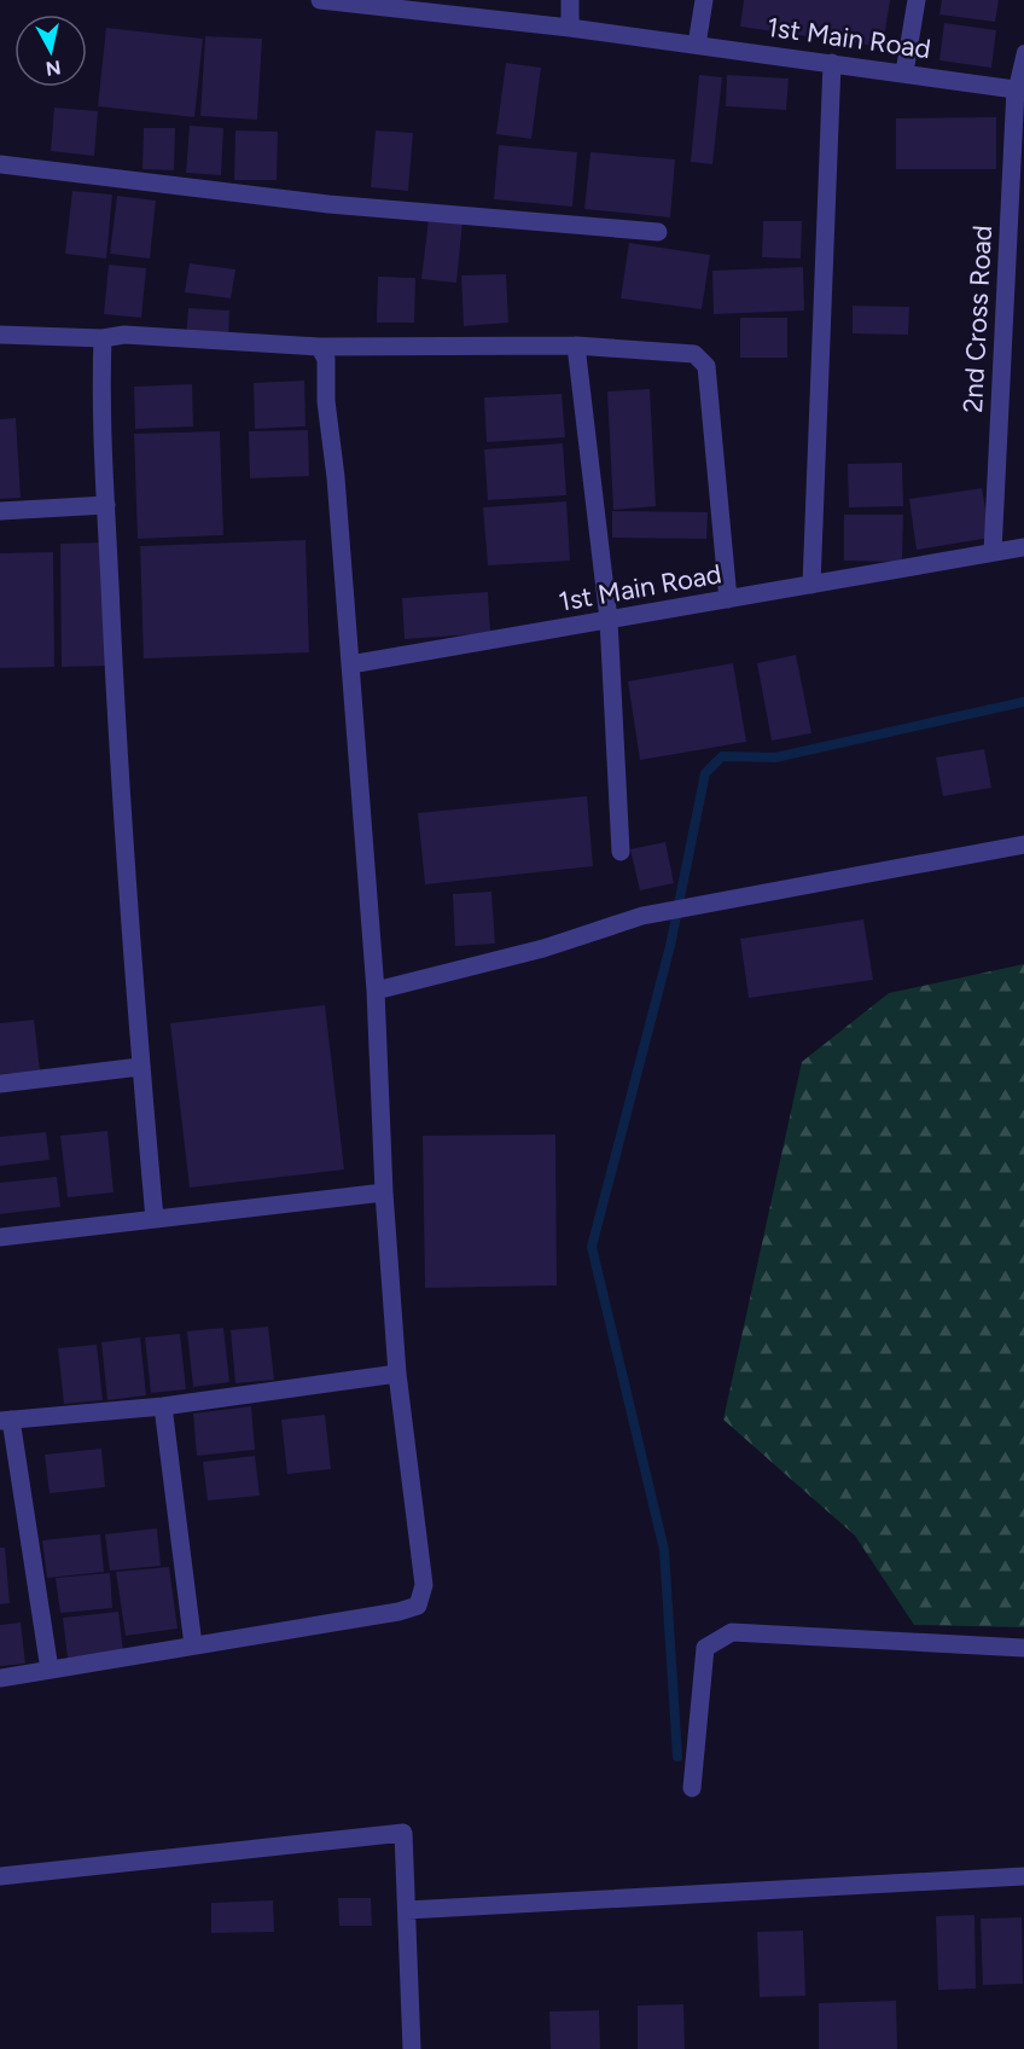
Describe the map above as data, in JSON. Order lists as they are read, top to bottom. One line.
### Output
{"streets":{"street":["1st Main Road","2nd Cross Road"]},"crossings":[["1st Main Road","2nd Cross Road"]],"north":"bottom"}
